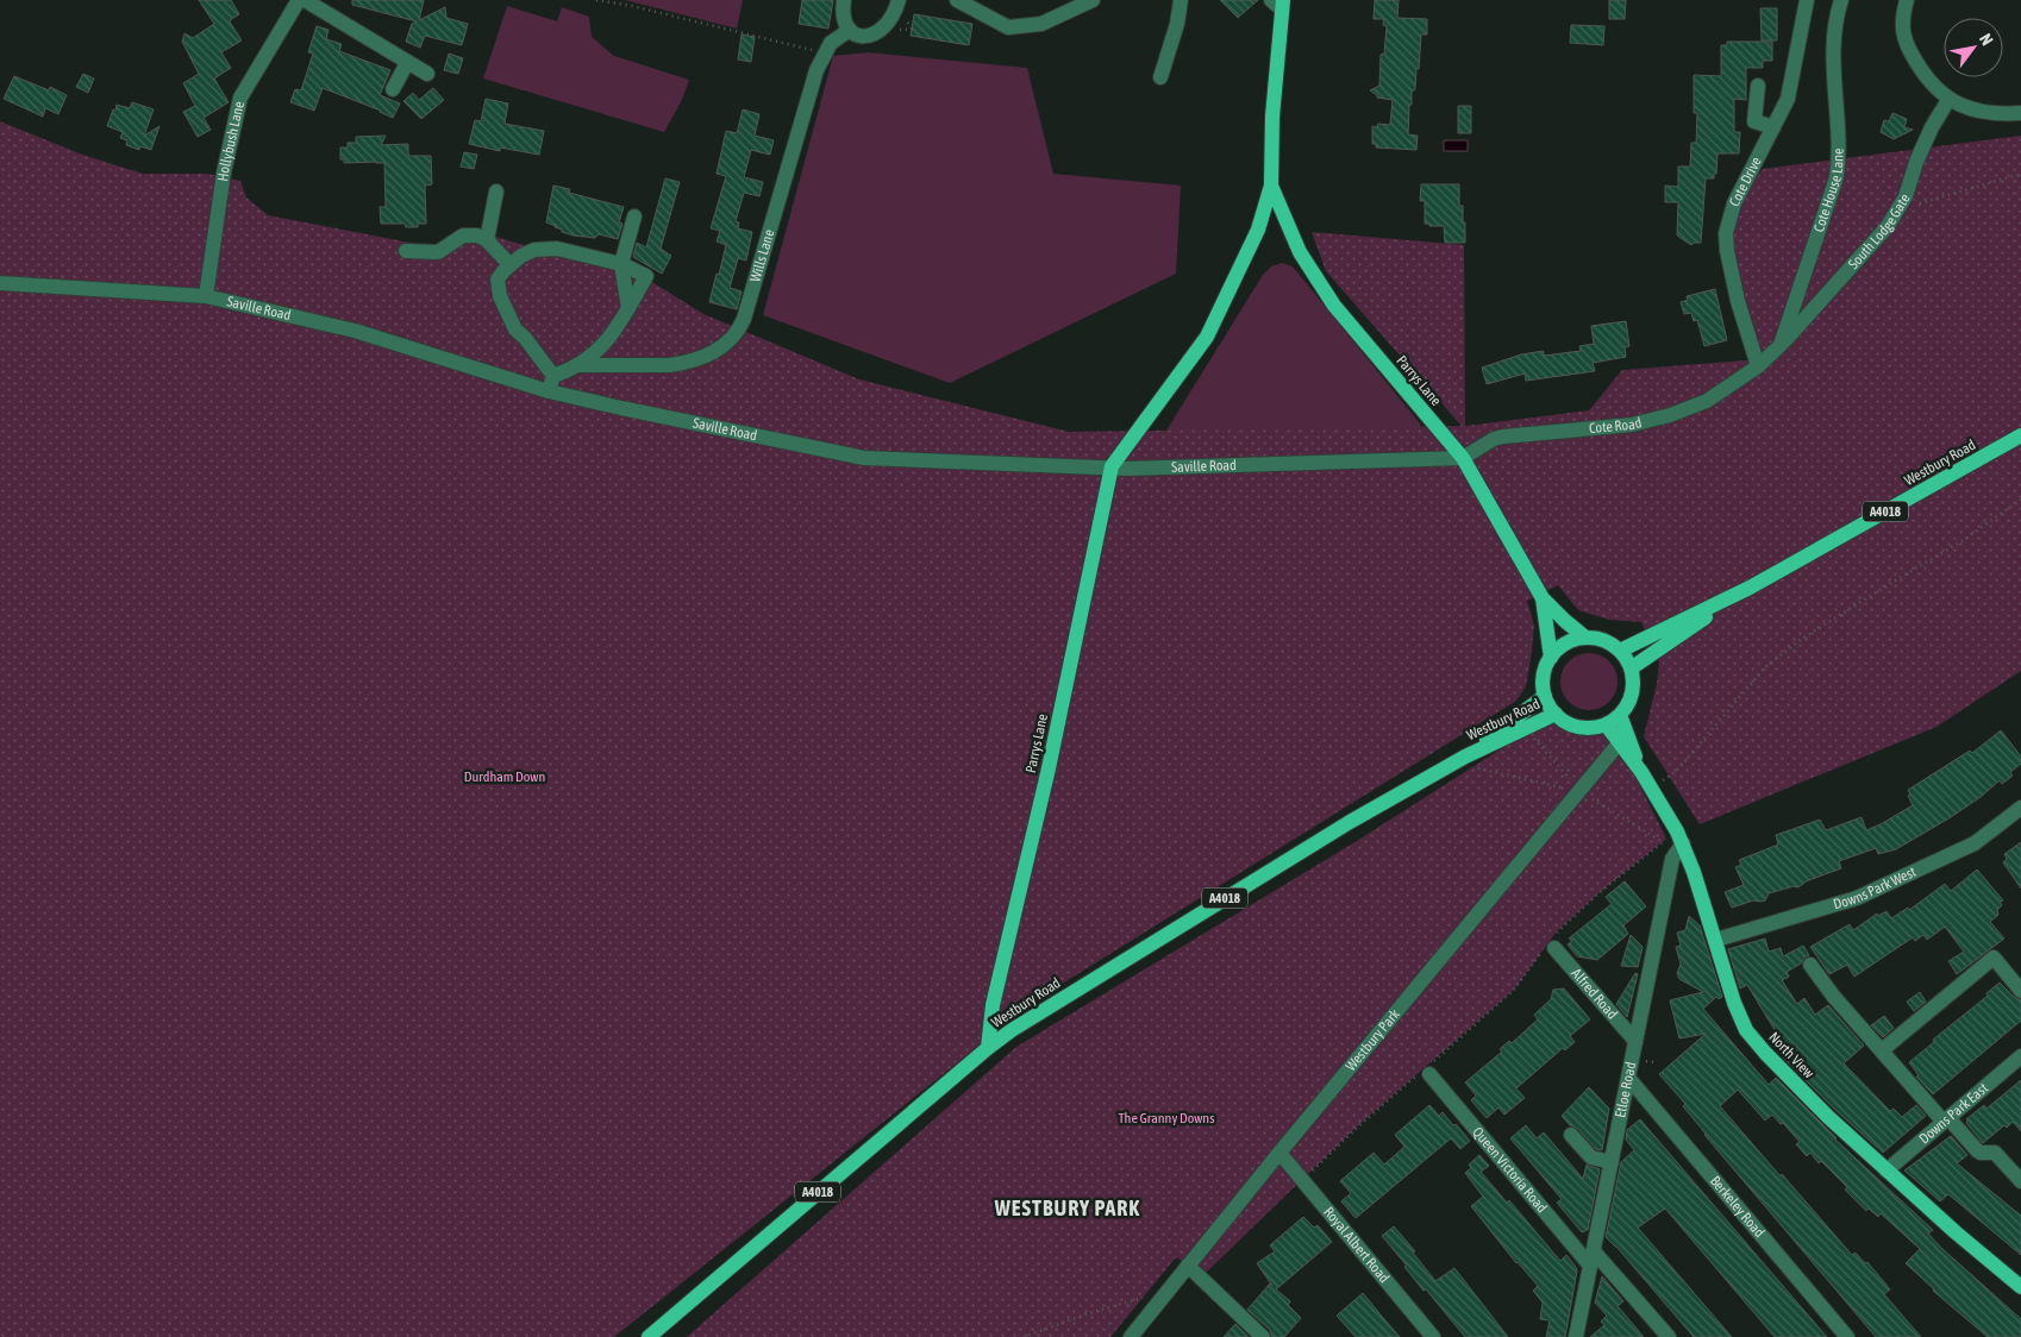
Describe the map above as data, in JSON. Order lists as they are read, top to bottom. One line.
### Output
{"streets":{"main road":["Parrys Lane","Westbury Road","A4018","North View"],"street":["Hollybush Lane","Cote Drive","Cote House Lane","South Lodge Gate","Wills Lane","Saville Road","Cote Road","Downs Park West","Alfred Road","Westbury Park","Etloe Road","Downs Park East","Queen Victoria Road","Berkeley Road","Royal Albert Road"]},"crossings":[["Hollybush Lane","Saville Road"],["Cote Drive","Cote House Lane"],["Cote Drive","Cote Road"],["Cote House Lane","South Lodge Gate"],["Cote House Lane","Cote Road"],["Saville Road","Parrys Lane"],["Saville Road","Cote Road"],["Parrys Lane","Cote Road"],["Parrys Lane","Westbury Road"],["Parrys Lane","North View"],["Westbury Road","North View"],["Downs Park West","North View"],["Alfred Road","Etloe Road"],["Westbury Park","North View"],["Westbury Park","Royal Albert Road"],["North View","Etloe Road"],["North View","Downs Park East"],["Etloe Road","Queen Victoria Road"],["Etloe Road","Berkeley Road"]],"districts":["WESTBURY PARK"],"parks":["Durdham Down","The Granny Downs"],"north":"top right"}
